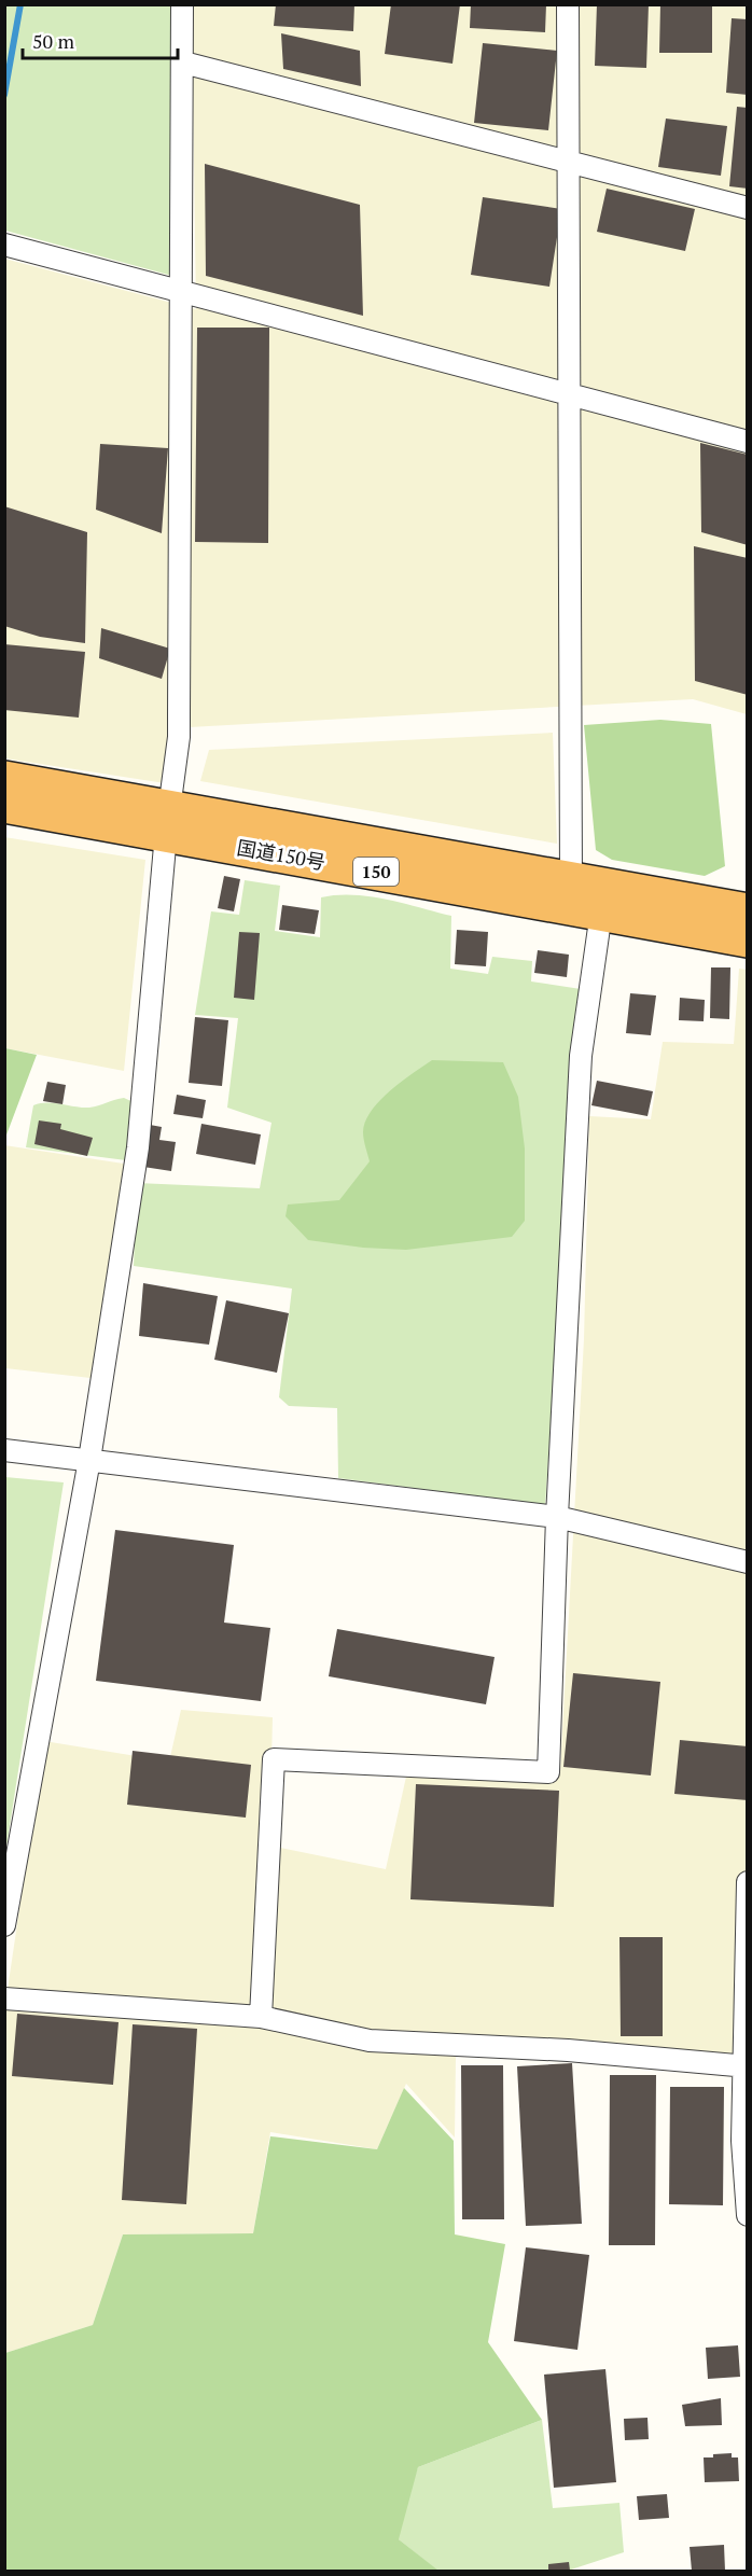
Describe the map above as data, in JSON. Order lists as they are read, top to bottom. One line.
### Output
{"streets":{"highway":["国道150号","150"]},"scale_bar":"50 m"}
